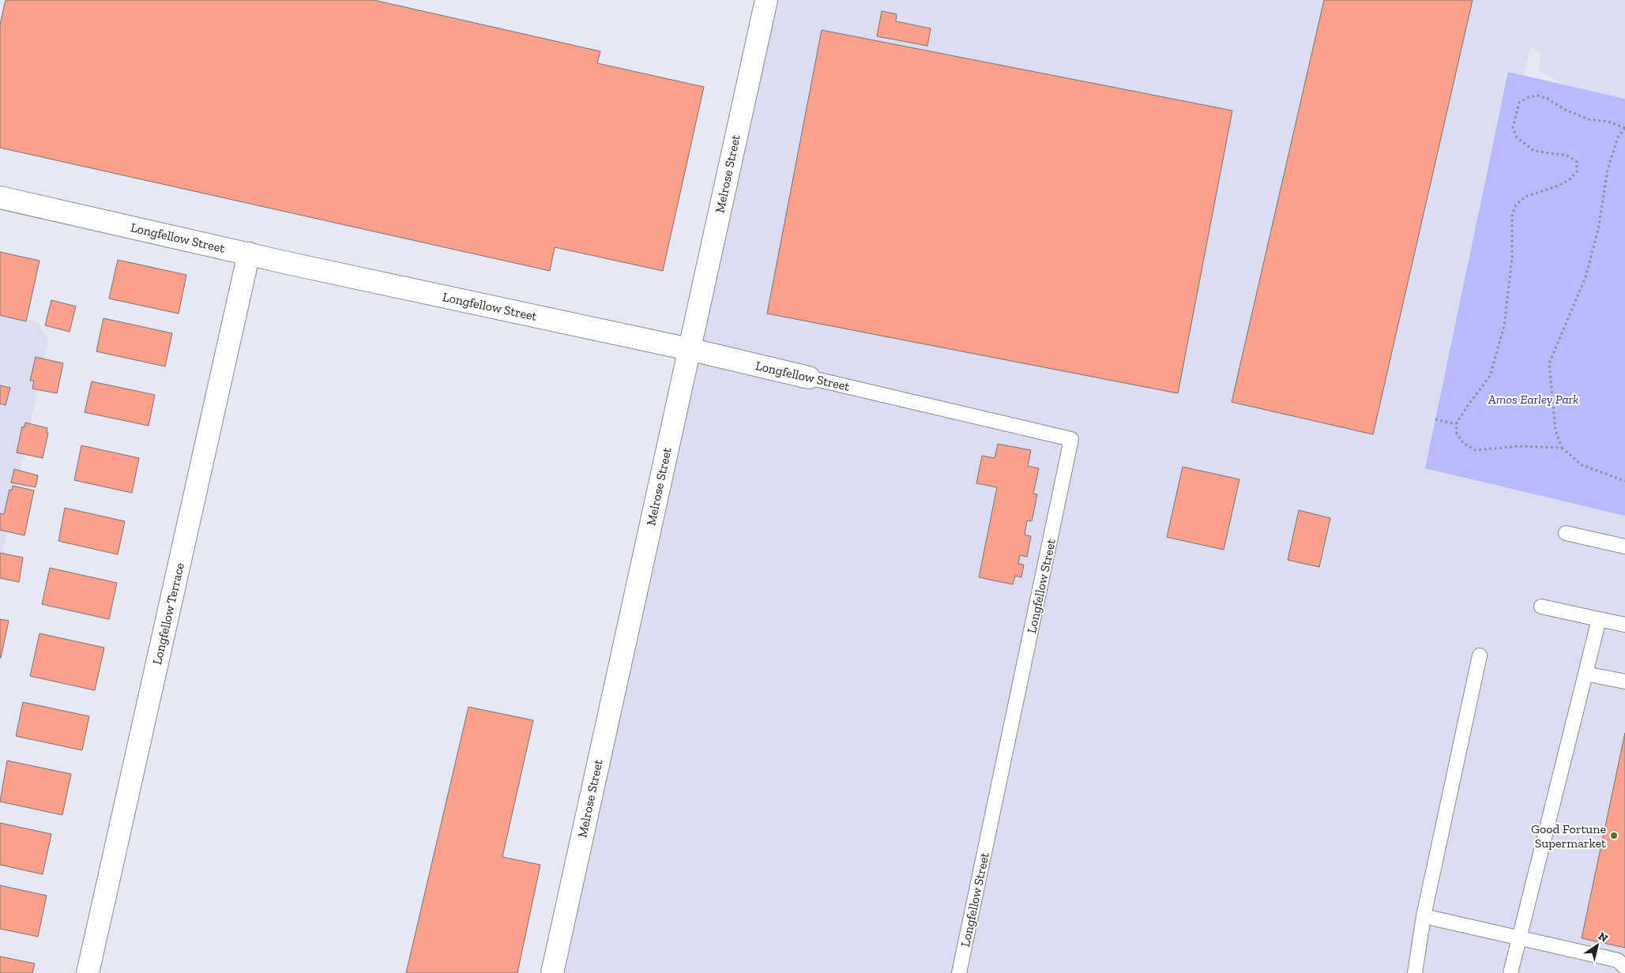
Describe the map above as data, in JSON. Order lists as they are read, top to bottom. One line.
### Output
{"streets":{"street":["Melrose Street","Longfellow Street","Longfellow Terrace"]},"crossings":[["Melrose Street","Longfellow Street"],["Longfellow Street","Longfellow Terrace"]],"parks":["Amos Earley Park"],"places":["Good Fortune Supermarket"],"north":"top right"}
